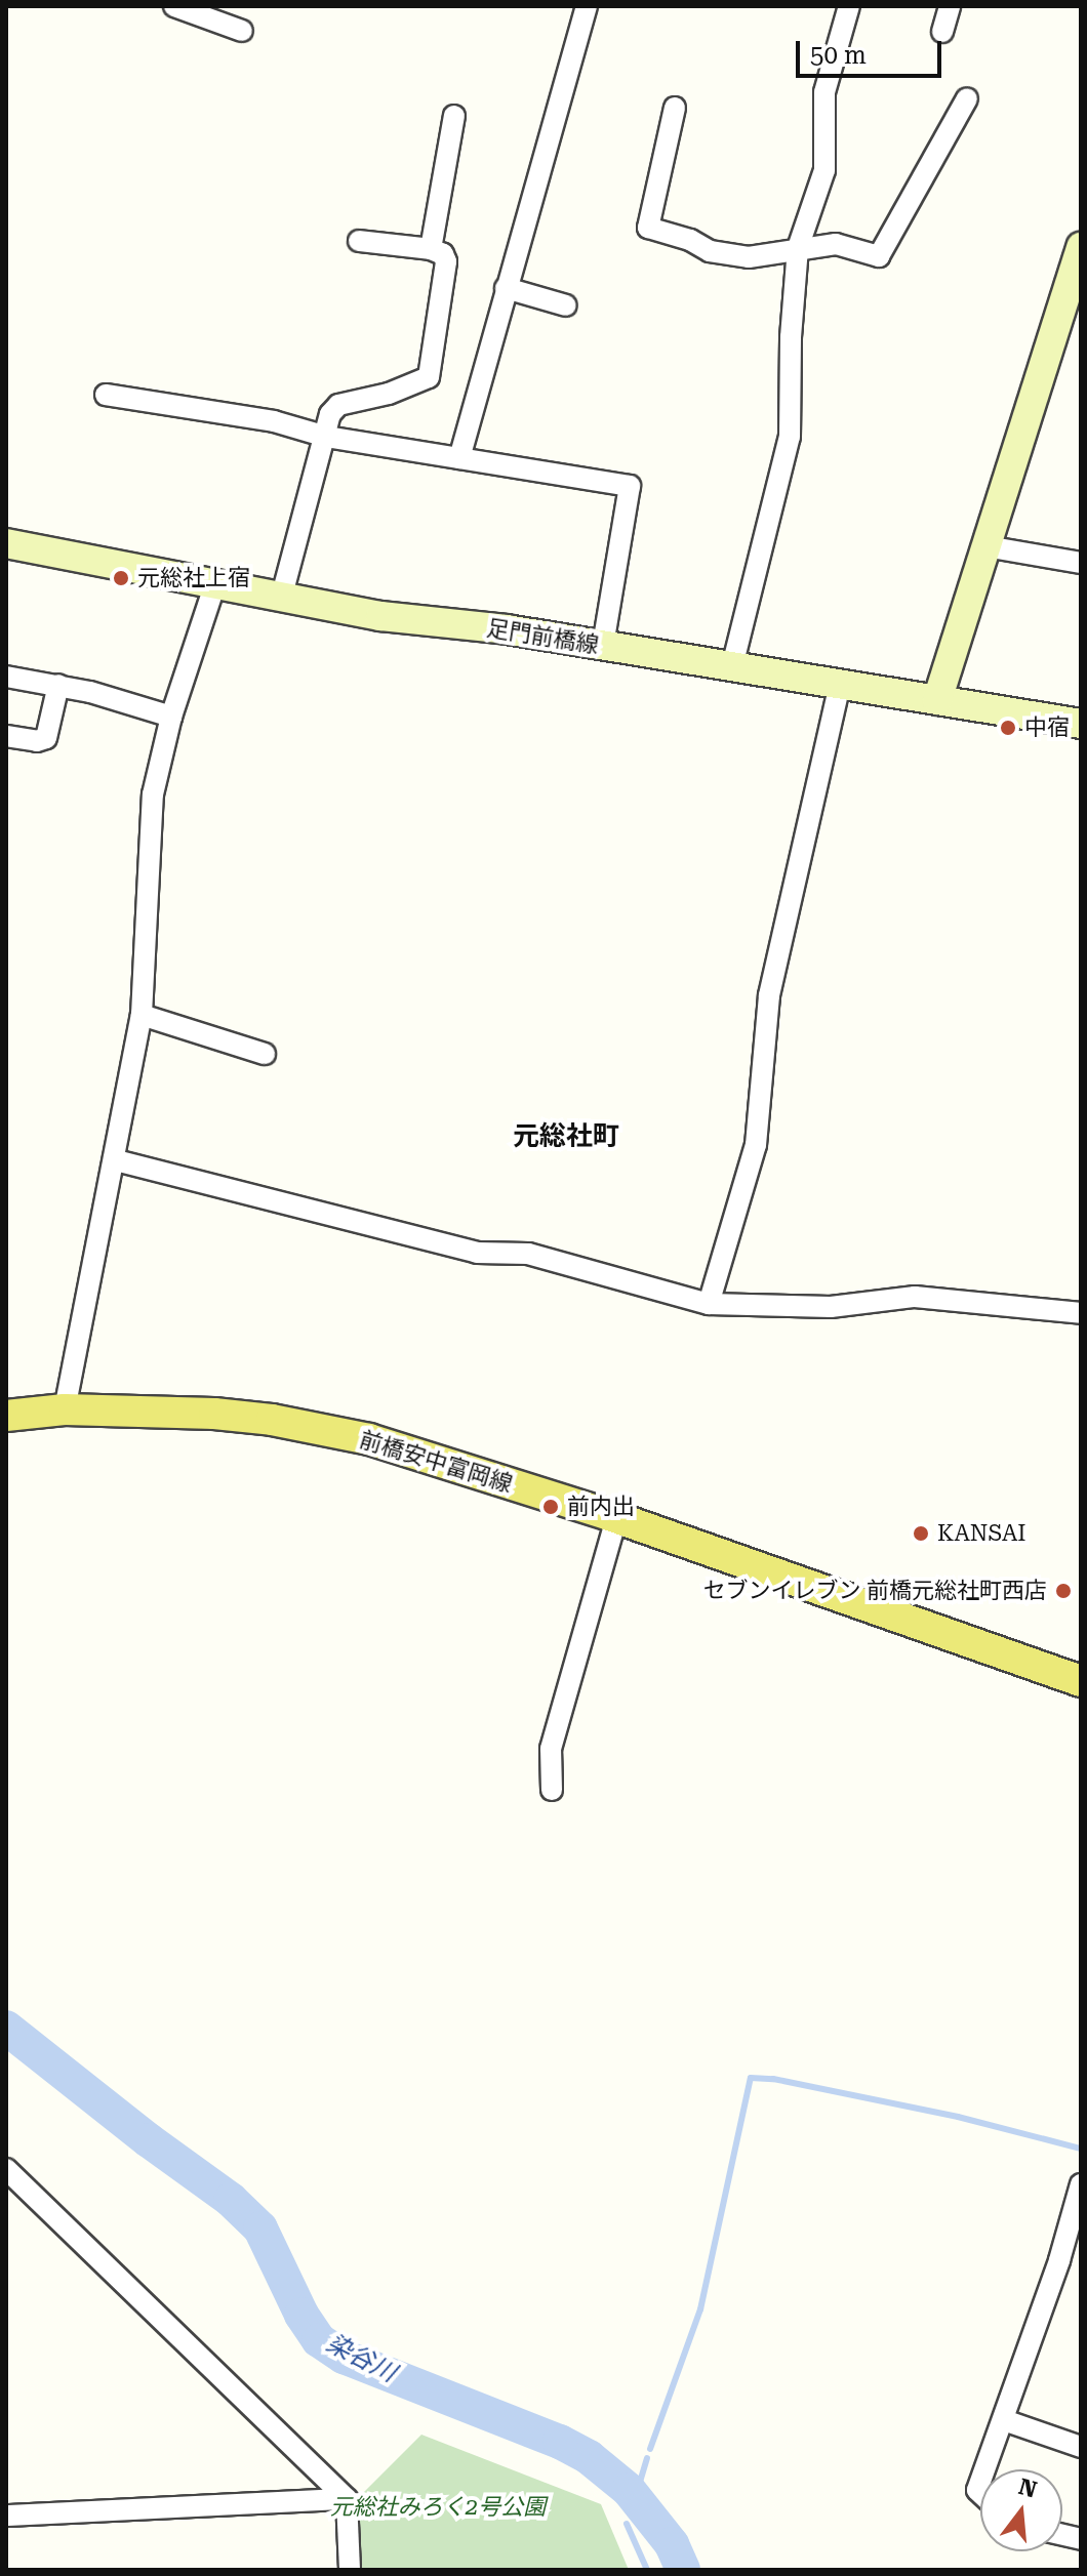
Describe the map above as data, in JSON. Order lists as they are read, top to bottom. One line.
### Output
{"streets":{"main road":["足門前橋線","前橋安中富岡線"]},"districts":["元総社町"],"water":["染谷川"],"parks":["元総社みろく2号公園"],"places":["元総社上宿","中宿","前内出","KANSAI","セブンイレブン 前橋元総社町西店"],"scale_bar":"50 m","north":"top"}
